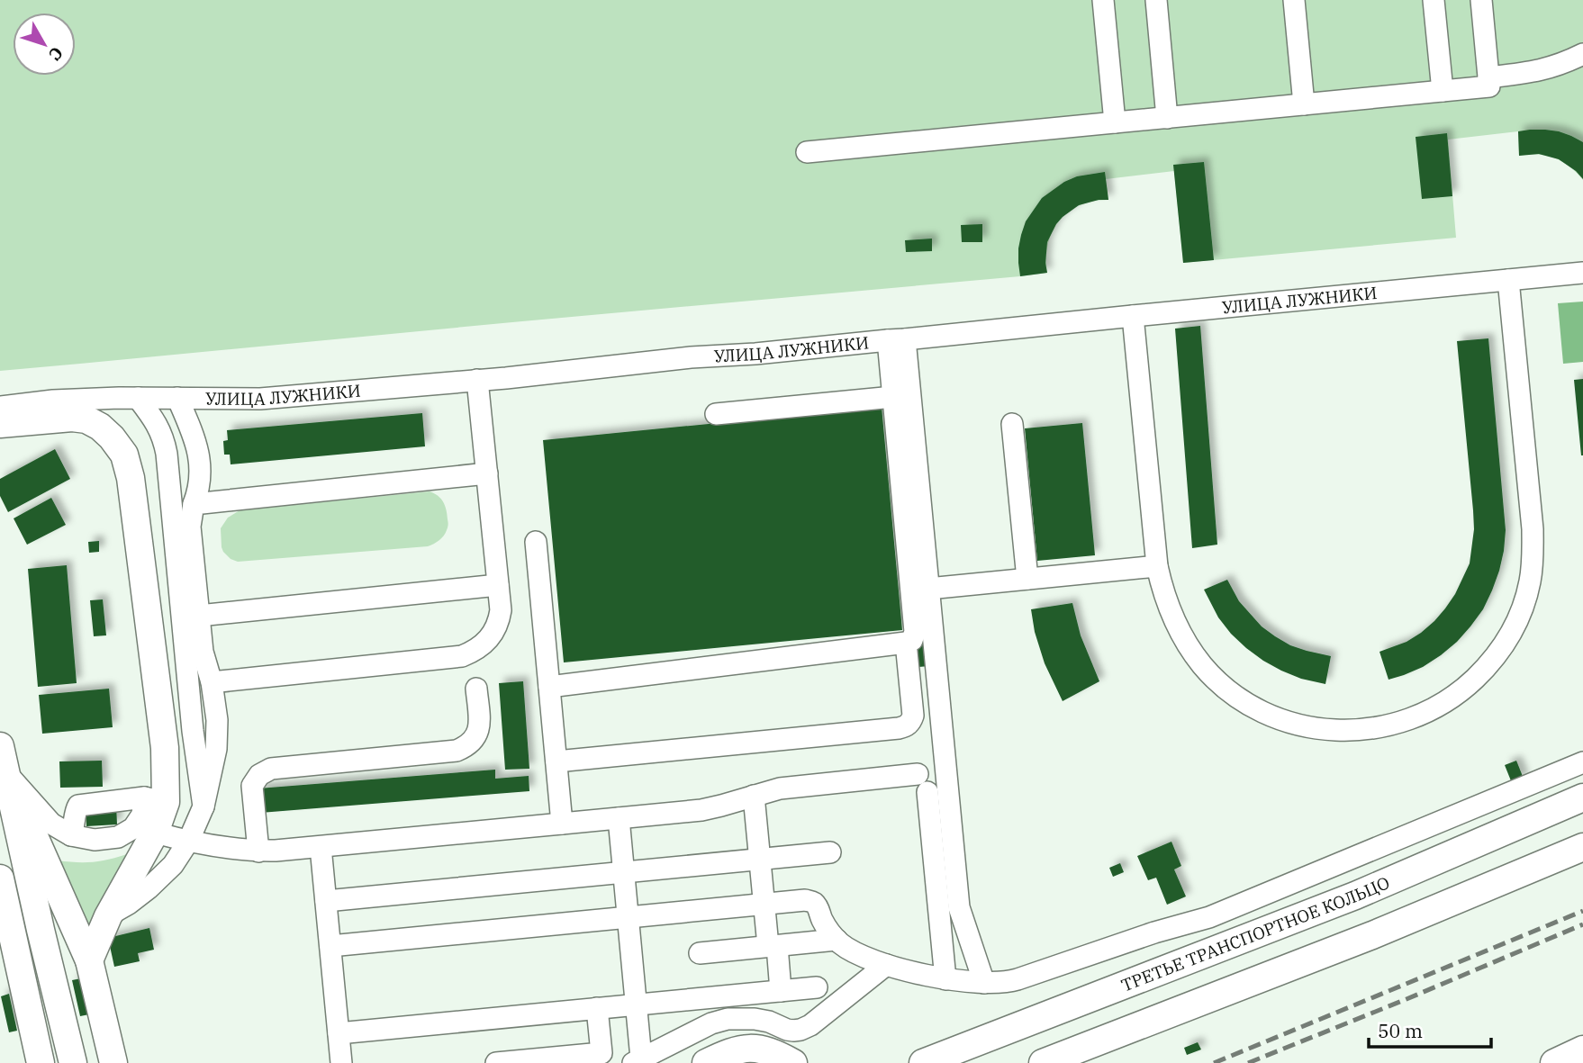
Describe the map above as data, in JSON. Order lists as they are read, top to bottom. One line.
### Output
{"streets":{"main road":["ТРЕТЬЕ ТРАНСПОРТНОЕ КОЛЬЦО"],"street":["УЛИЦА ЛУЖНИКИ"]},"scale_bar":"50 m","north":"bottom right"}
